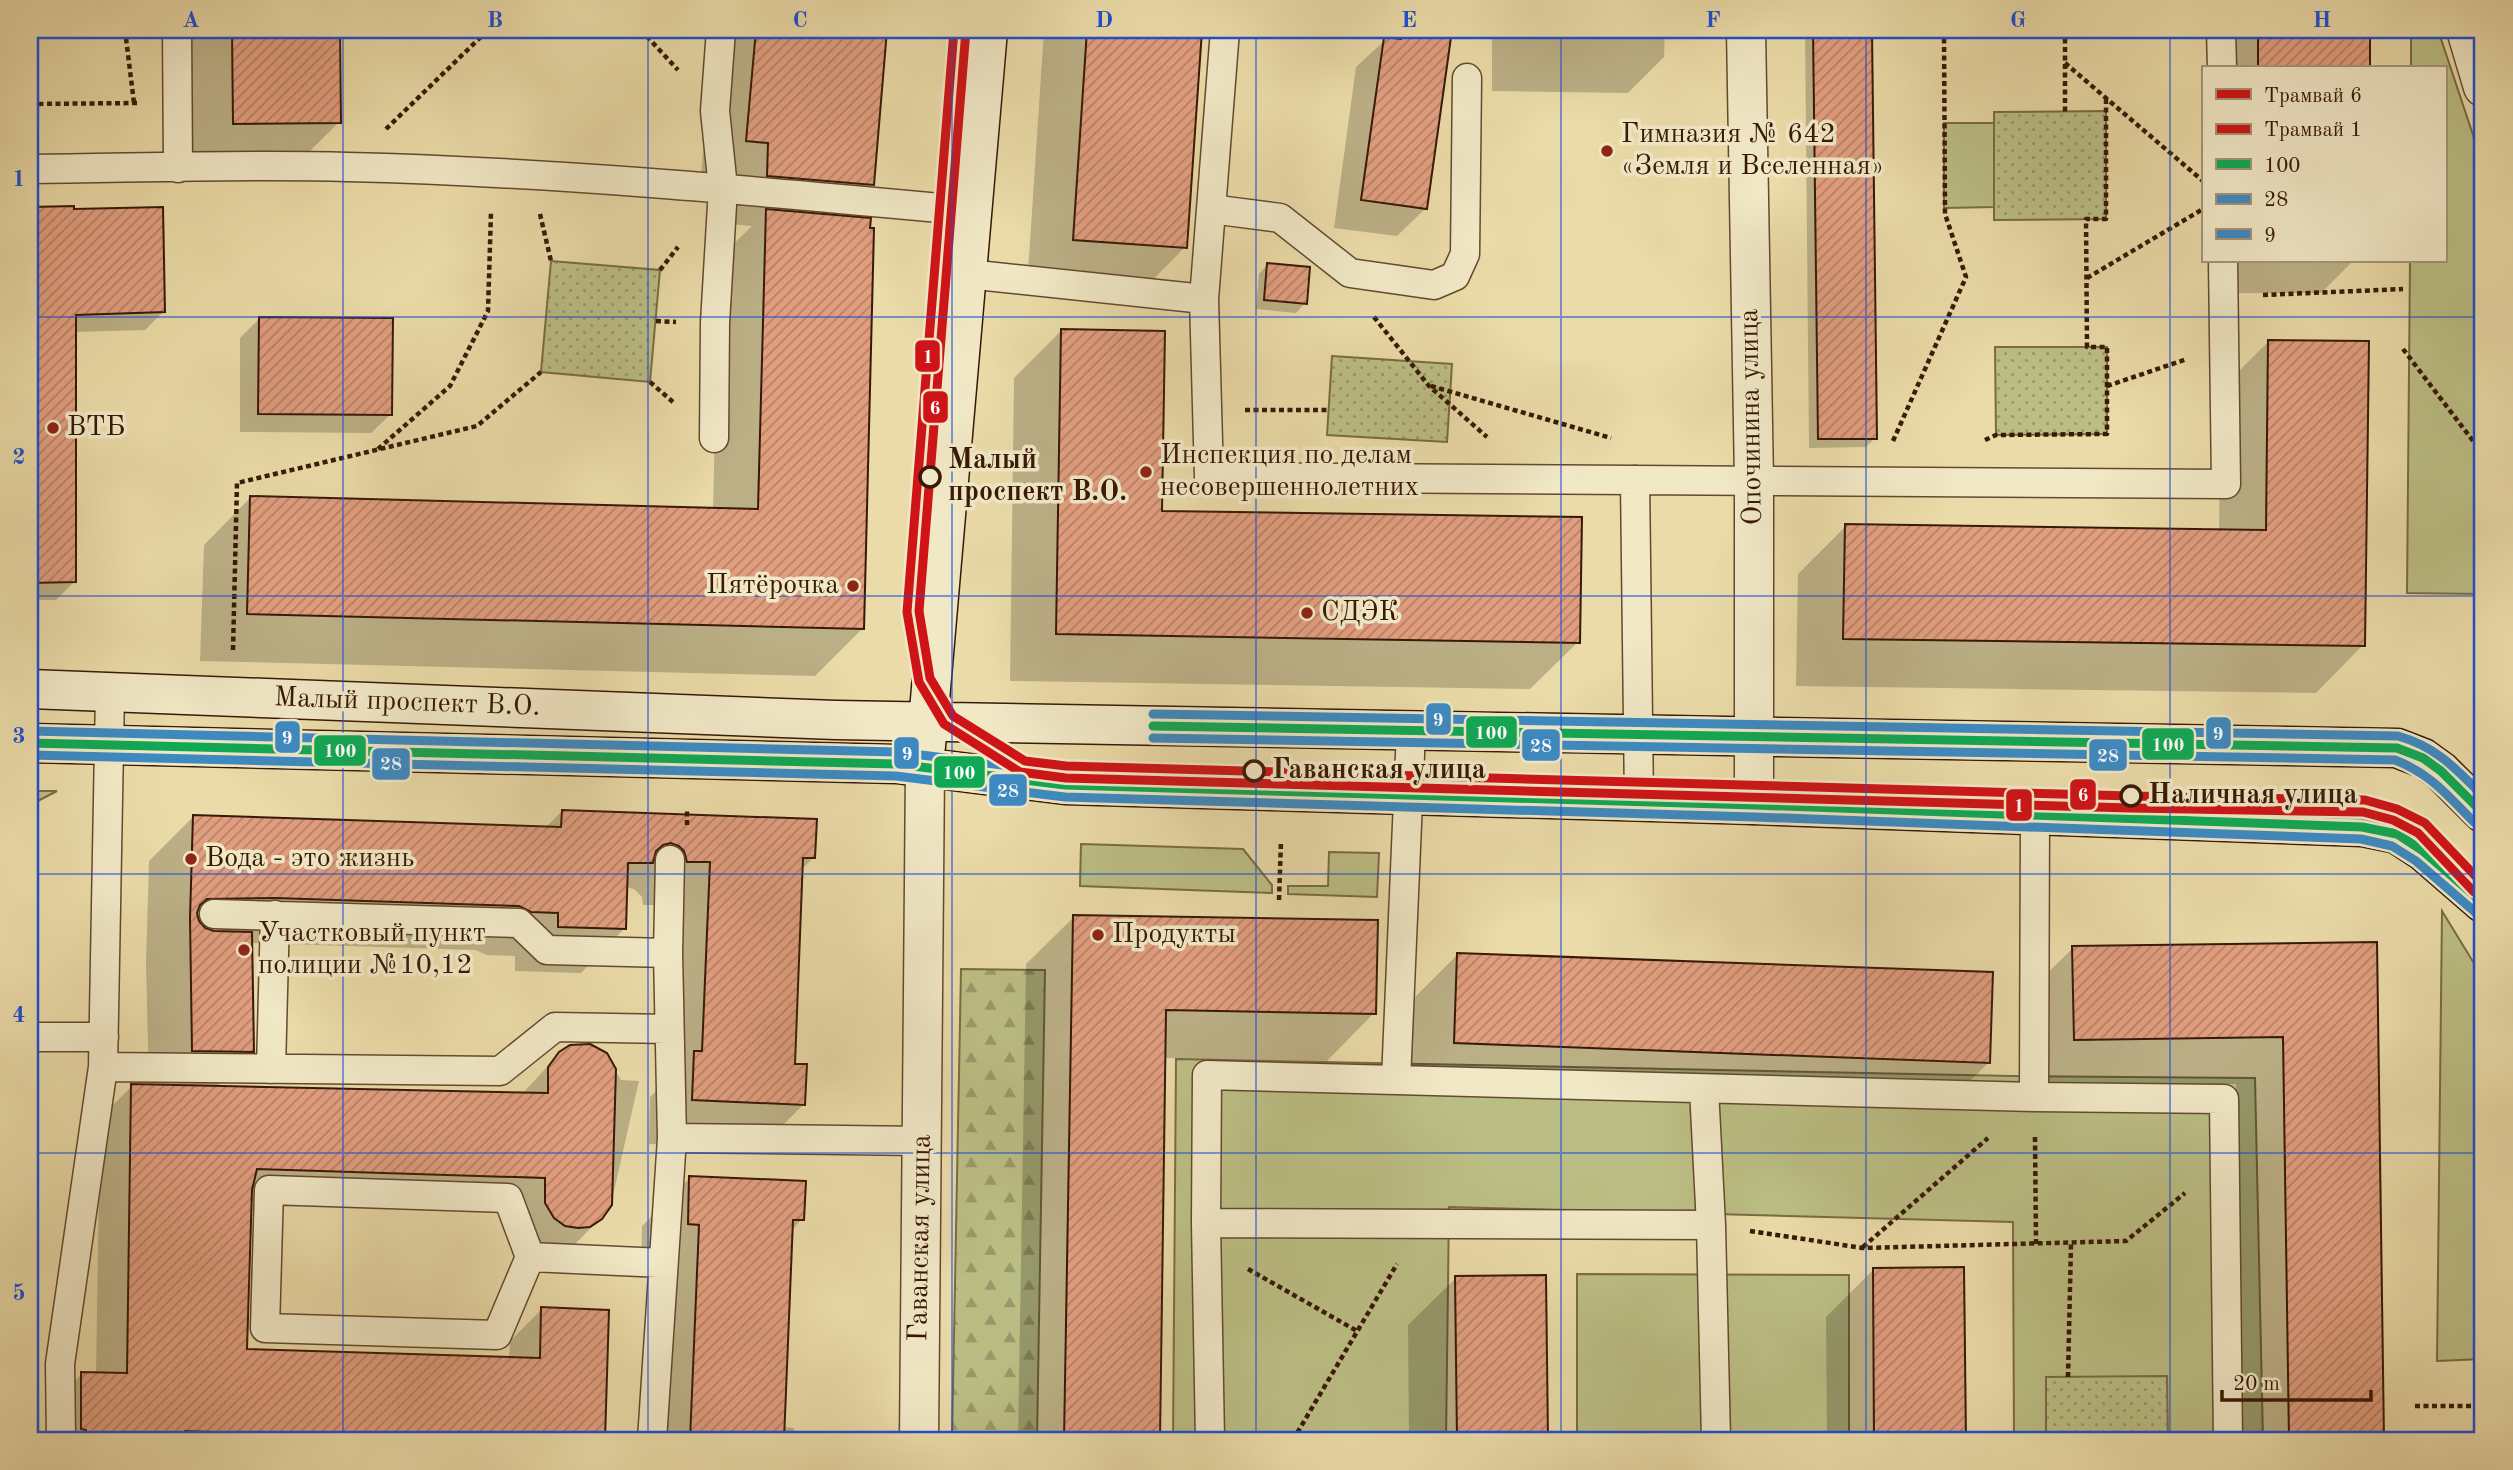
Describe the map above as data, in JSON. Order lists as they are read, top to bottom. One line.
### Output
{"streets":{"main road":["Опочинина улица","Малый проспект В.О.","Гаванская улица"]},"crossings":[["Опочинина улица","Малый проспект В.О."],["Малый проспект В.О.","Гаванская улица"]],"places":["Гимназия № 642 «Земля и Вселенная»","ВТБ","Инспекция по делам несовершеннолетних","Малый проспект В.О.","Пятёрочка","СДЭК","Гаванская улица","Наличная улица","Вода - это жизнь","Продукты","Участковый пункт полиции №10,12"],"lines":["tram line 6","tram line 1","transit line 9","transit line 100","transit line 28"],"legend":["Трамвай 6","Трамвай 1","100","28","9"],"scale_bar":"20 m","grid":{"columns":["A","B","C","D","E","F","G","H"],"rows":["1","2","3","4","5"]}}
